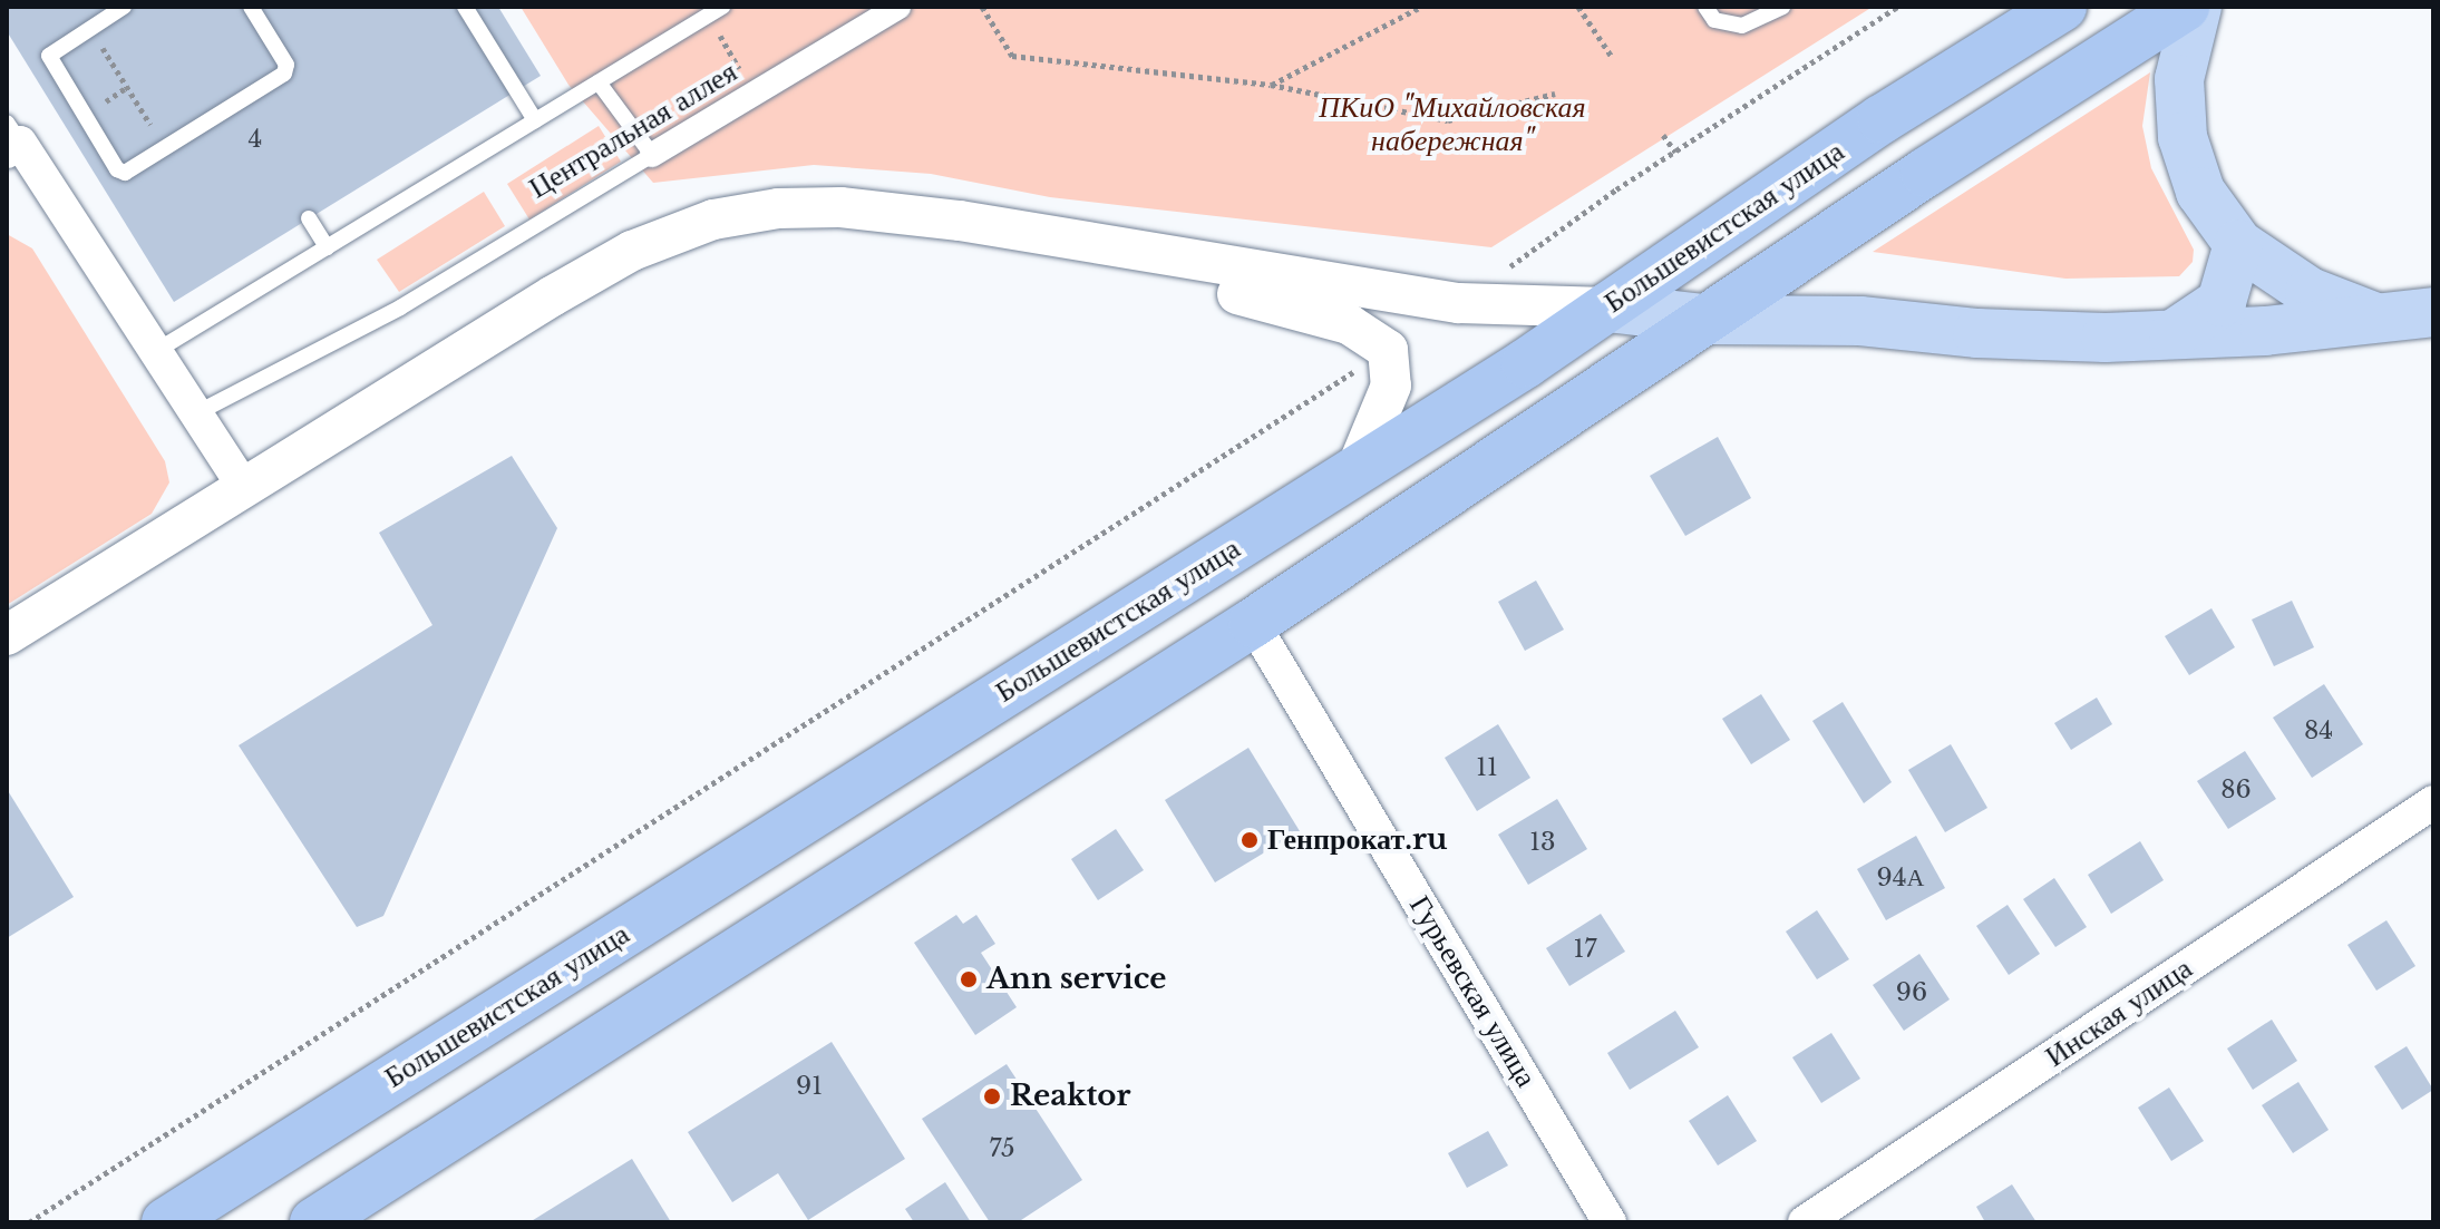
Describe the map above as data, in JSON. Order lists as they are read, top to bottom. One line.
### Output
{"streets":{"highway":["Большевистская улица"],"street":["Центральная аллея","Гурьевская улица","Инская улица"]},"parks":["ПКиО \"Михайловская набережная\""],"places":["Генпрокат.ru","Ann service","Reaktor"],"house_numbers":["4","84","11","86","13","94А","17","96","91","75"]}
